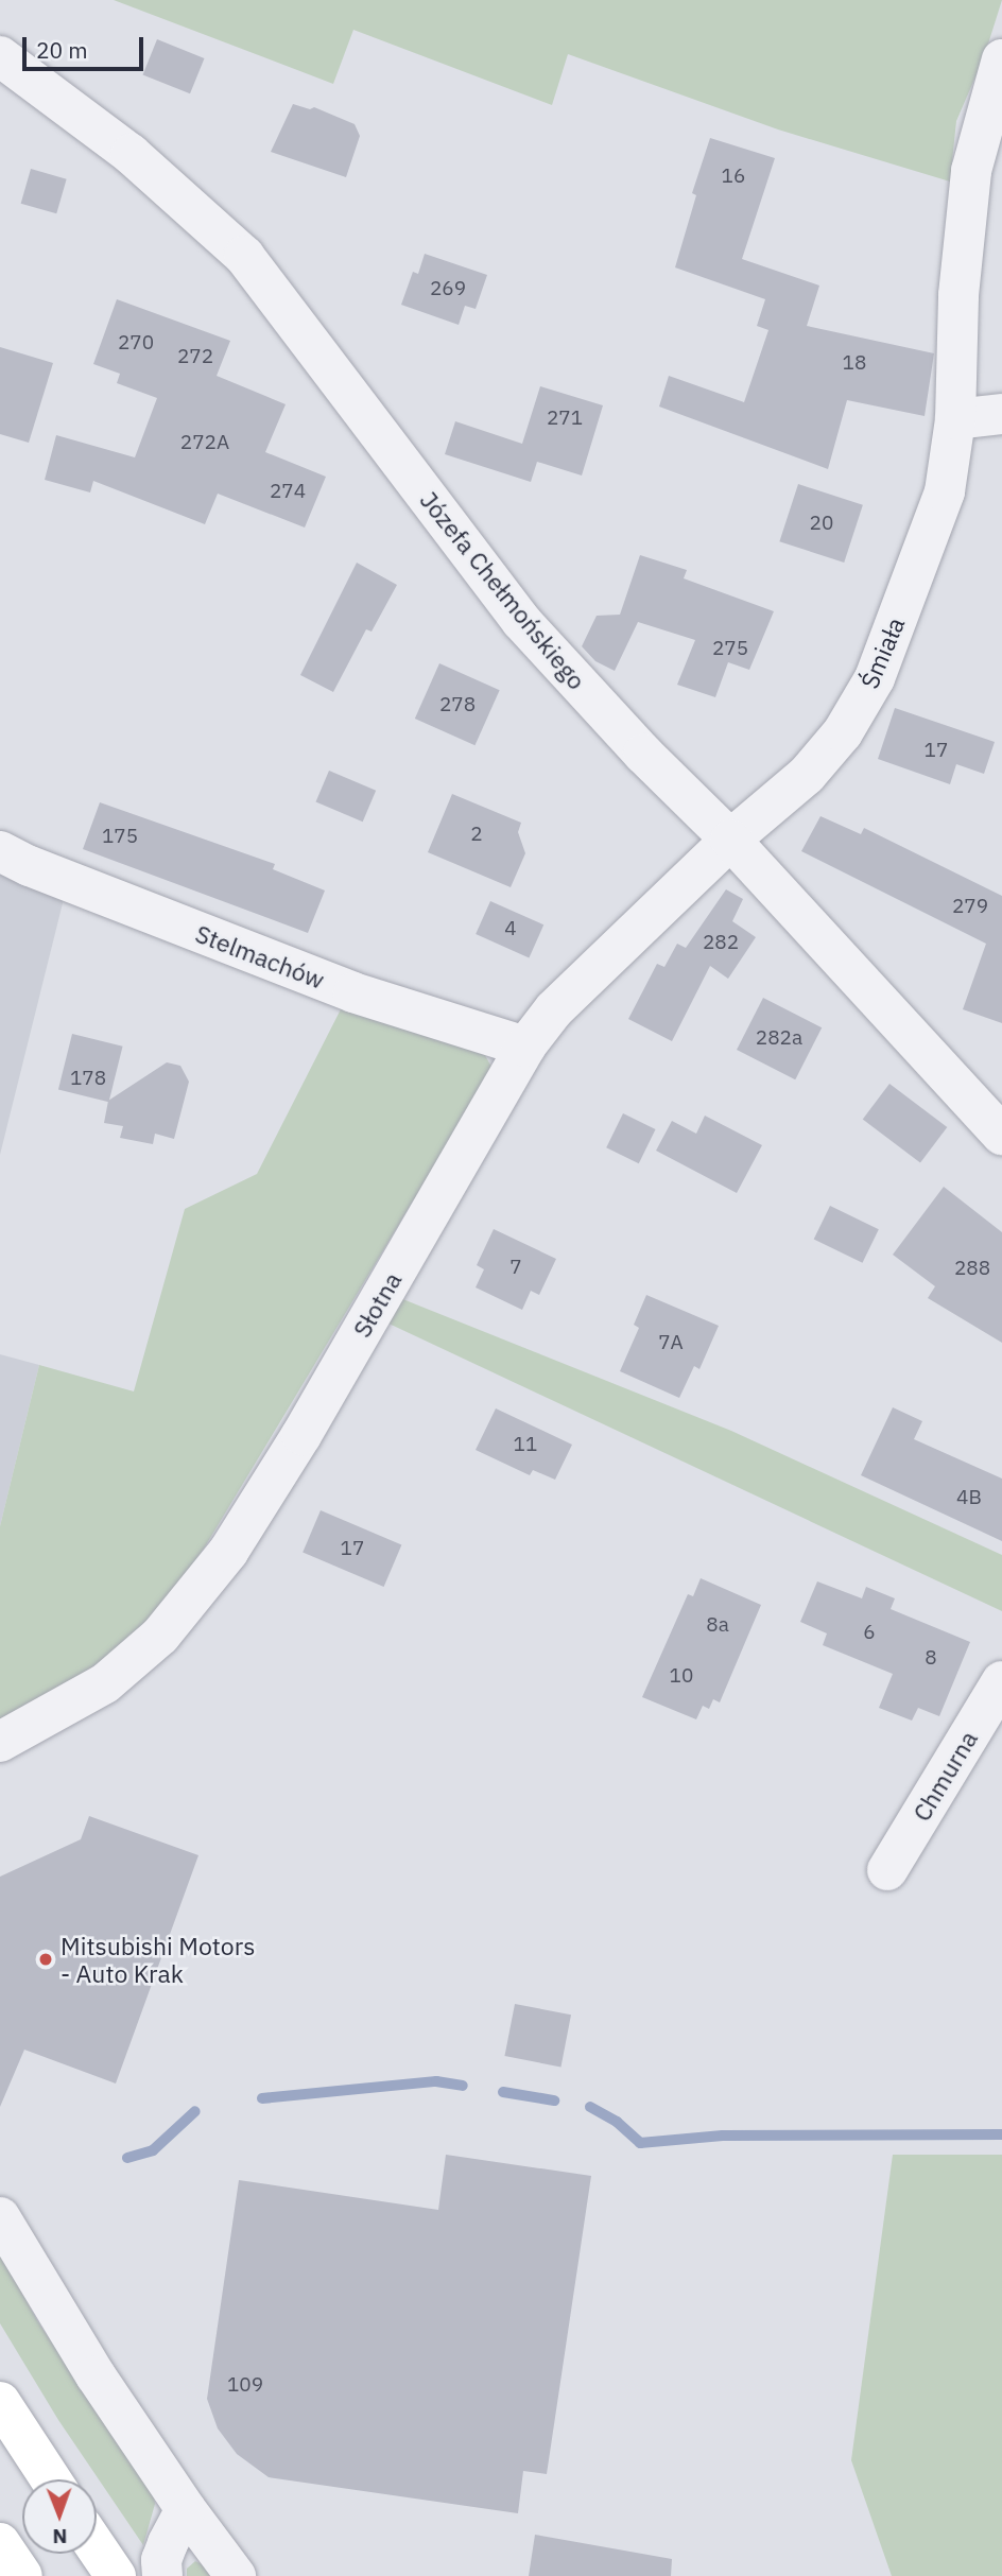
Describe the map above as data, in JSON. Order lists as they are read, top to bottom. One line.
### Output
{"streets":{"street":["Józefa Chełmońskiego","Śmiała","Stelmachów","Słotna","Chmurna"]},"crossings":[["Józefa Chełmońskiego","Śmiała"],["Józefa Chełmońskiego","Słotna"],["Śmiała","Słotna"],["Stelmachów","Słotna"]],"places":["Mitsubishi Motors - Auto Krak"],"house_numbers":["16","269","270","272","18","271","272A","274","20","275","278","17","2","175","279","4","282","282a","178","7","288","7A","11","4B","17","8a","6","8","10","109"],"scale_bar":"20 m","north":"bottom"}
